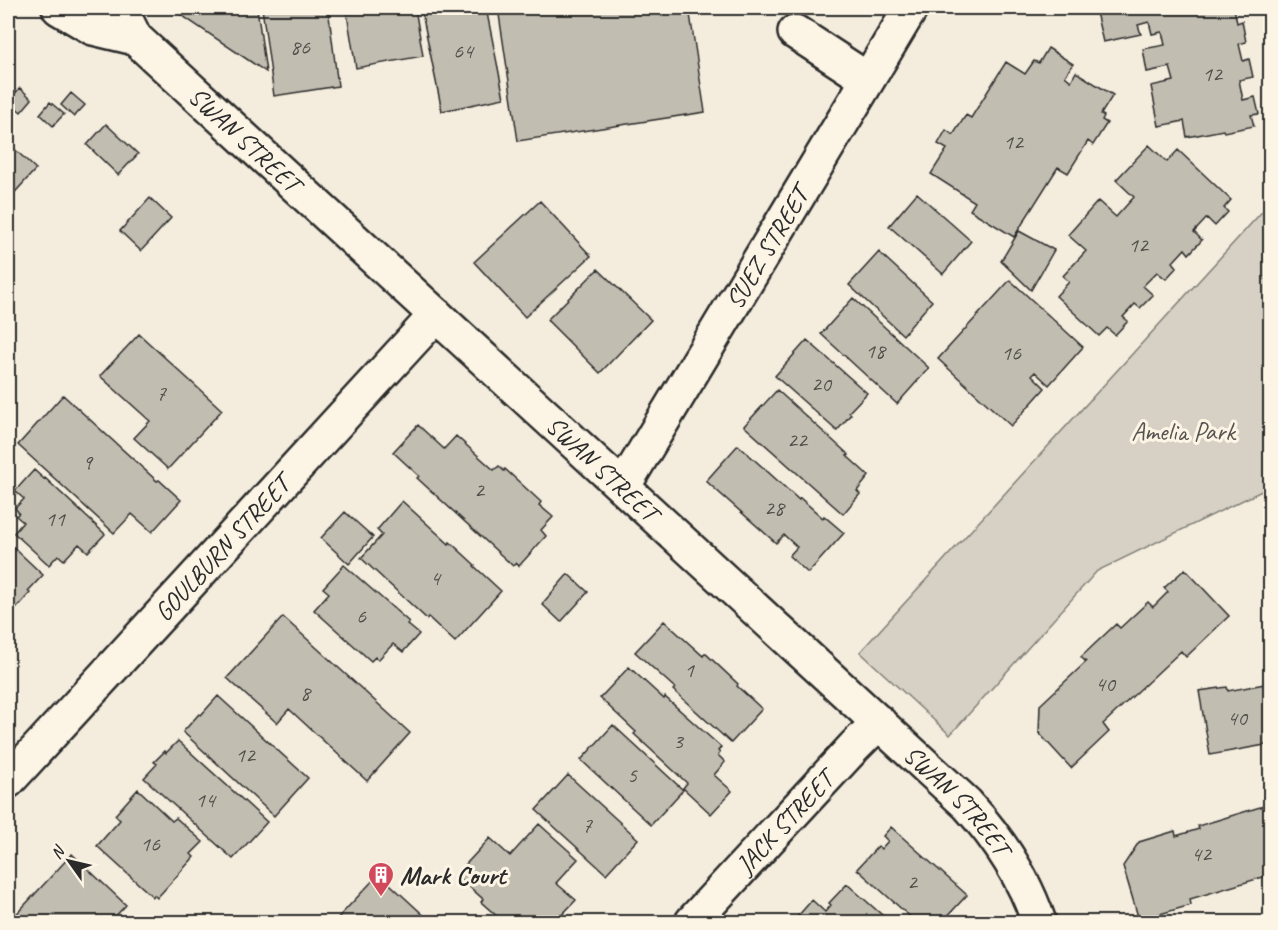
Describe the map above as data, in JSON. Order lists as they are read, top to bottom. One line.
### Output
{"streets":{"street":["SWAN STREET","SUEZ STREET","GOULBURN STREET","JACK STREET"]},"crossings":[["SWAN STREET","SUEZ STREET"],["SWAN STREET","GOULBURN STREET"],["SWAN STREET","JACK STREET"]],"parks":["Amelia Park"],"places":{"building":["Mark Court"]},"house_numbers":["86","64","12","12","12","18","16","20","7","22","9","2","28","11","4","6","1","40","8","40","3","12","5","14","7","16","42","2"],"north":"top left"}
